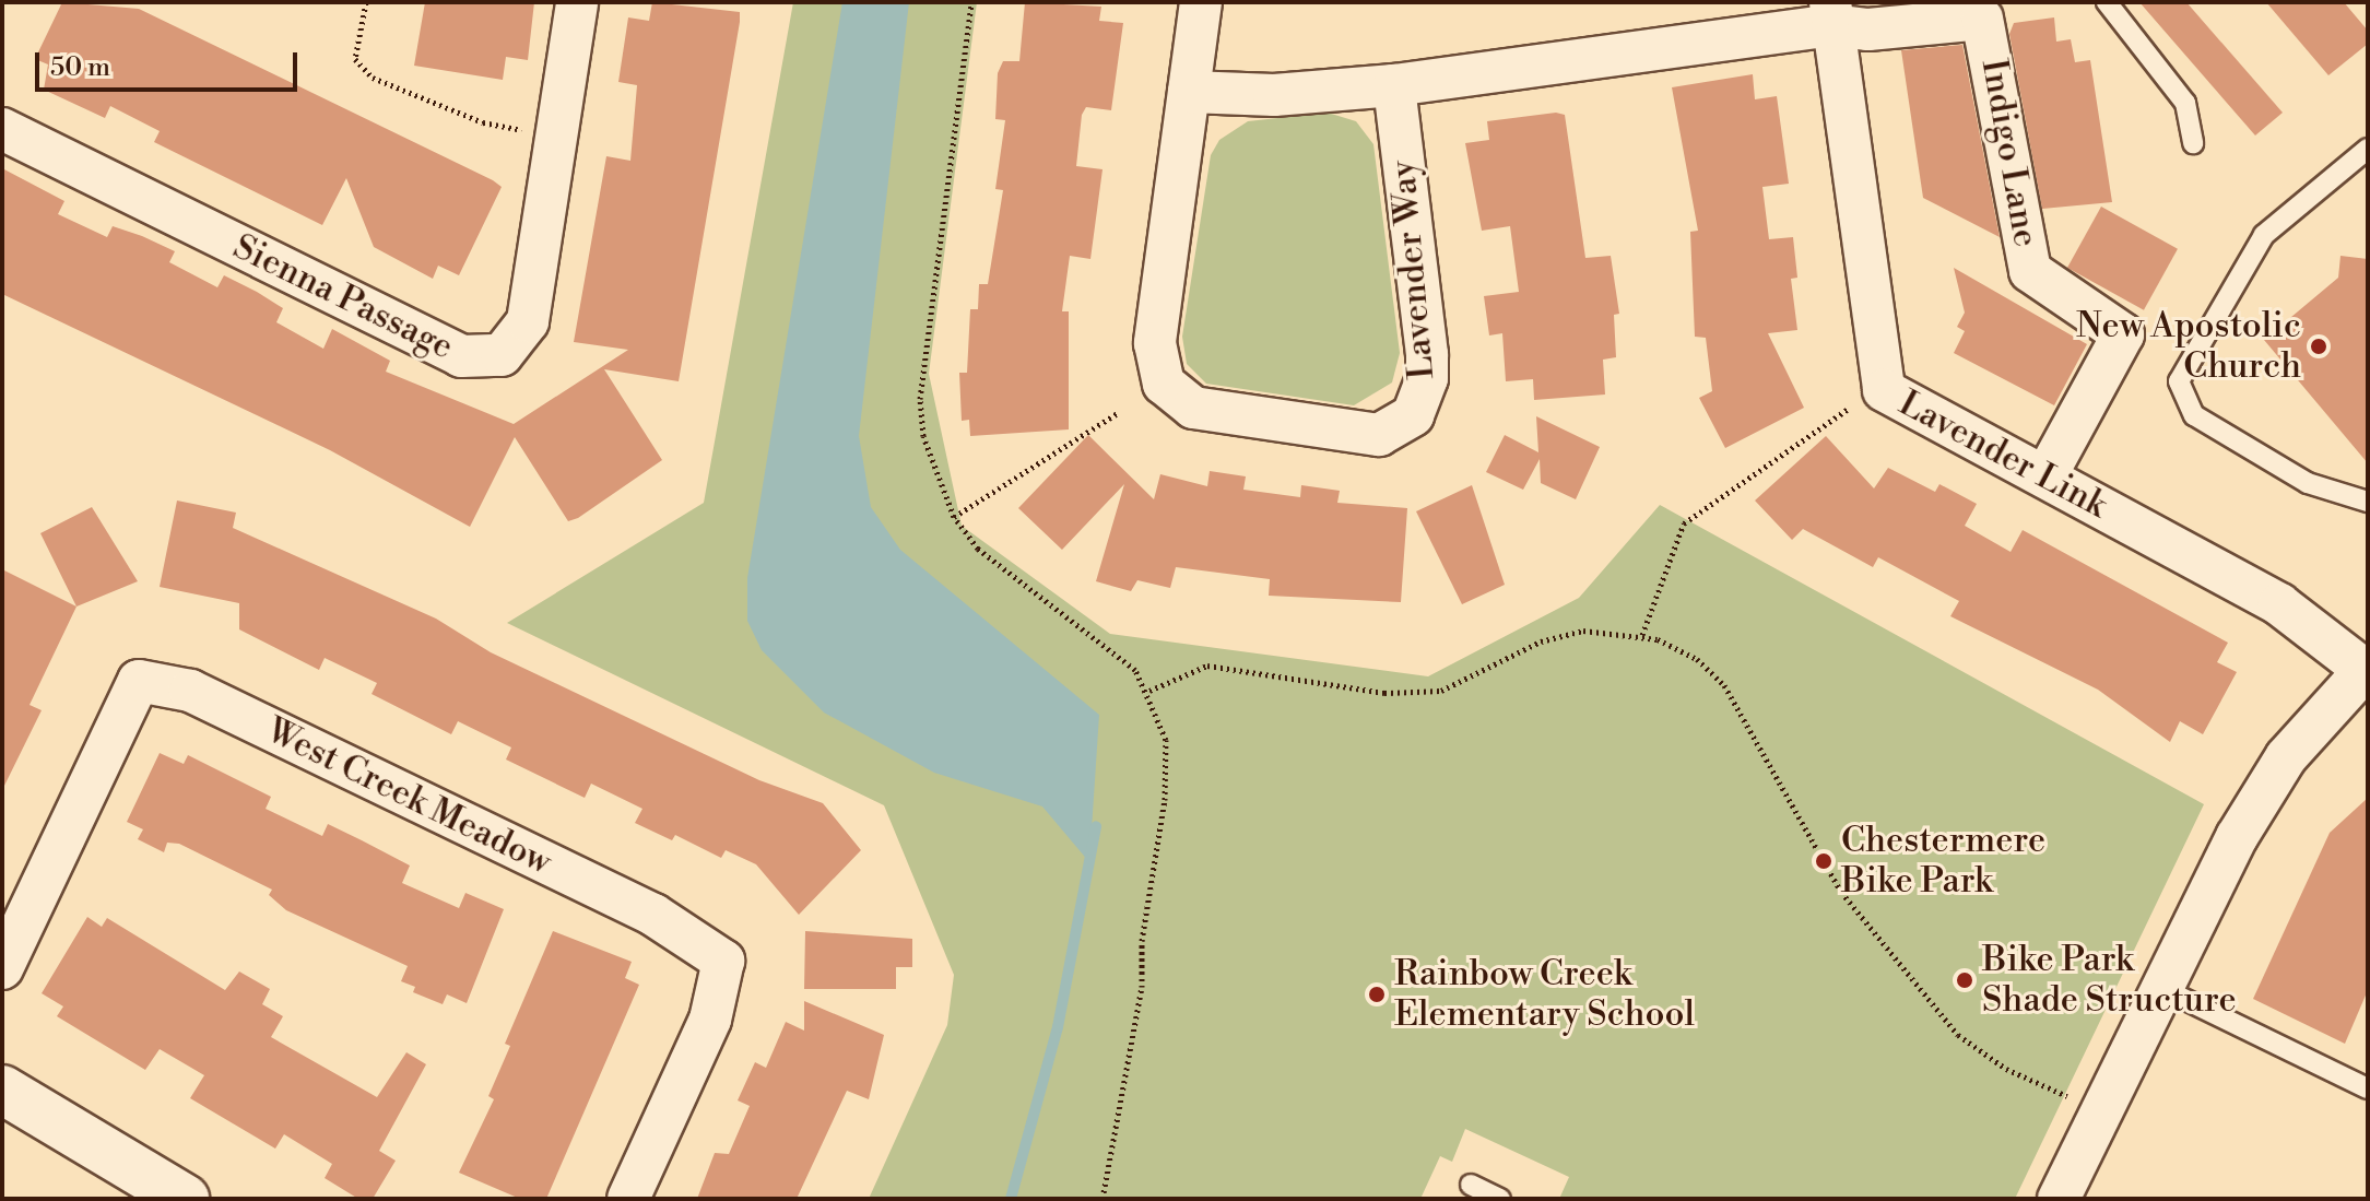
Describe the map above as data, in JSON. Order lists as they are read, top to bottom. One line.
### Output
{"streets":{"street":["Indigo Lane","Lavender Way","Sienna Passage","Lavender Link","West Creek Meadow"]},"crossings":[["Indigo Lane","Lavender Link"]],"places":["New Apostolic Church","Chestermere Bike Park","Bike Park Shade Structure","Rainbow Creek Elementary School"],"scale_bar":"50 m"}
